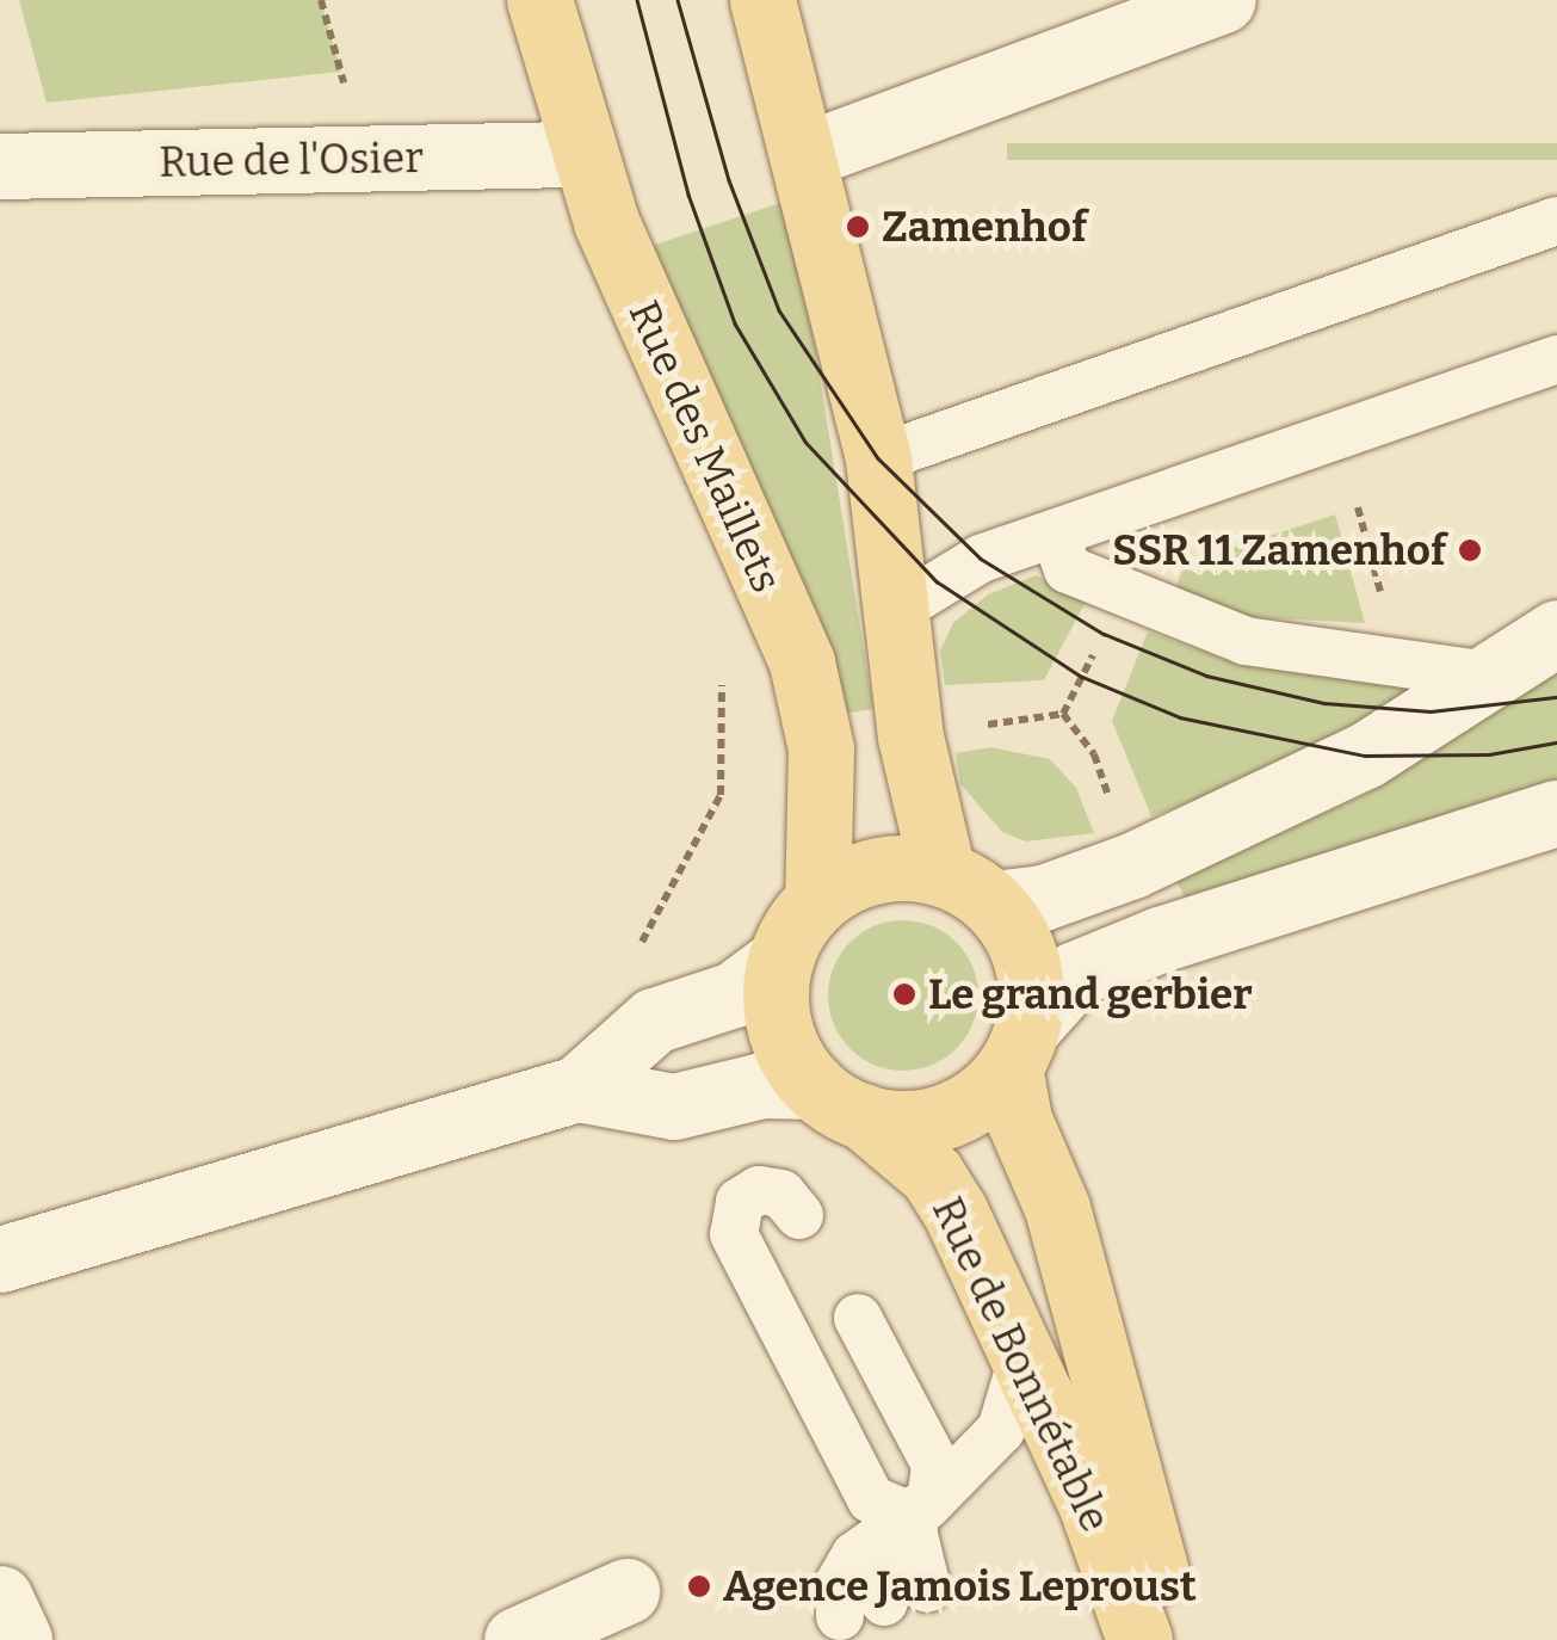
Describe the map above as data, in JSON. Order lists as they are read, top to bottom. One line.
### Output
{"streets":{"main road":["Rue des Maillets","Rue de Bonnétable"],"street":["Rue de l'Osier"]},"crossings":[["Rue de l'Osier","Rue des Maillets"],["Rue des Maillets","Rue de Bonnétable"]],"places":["Zamenhof","SSR 11 Zamenhof","Le grand gerbier","Agence Jamois Leproust"]}
